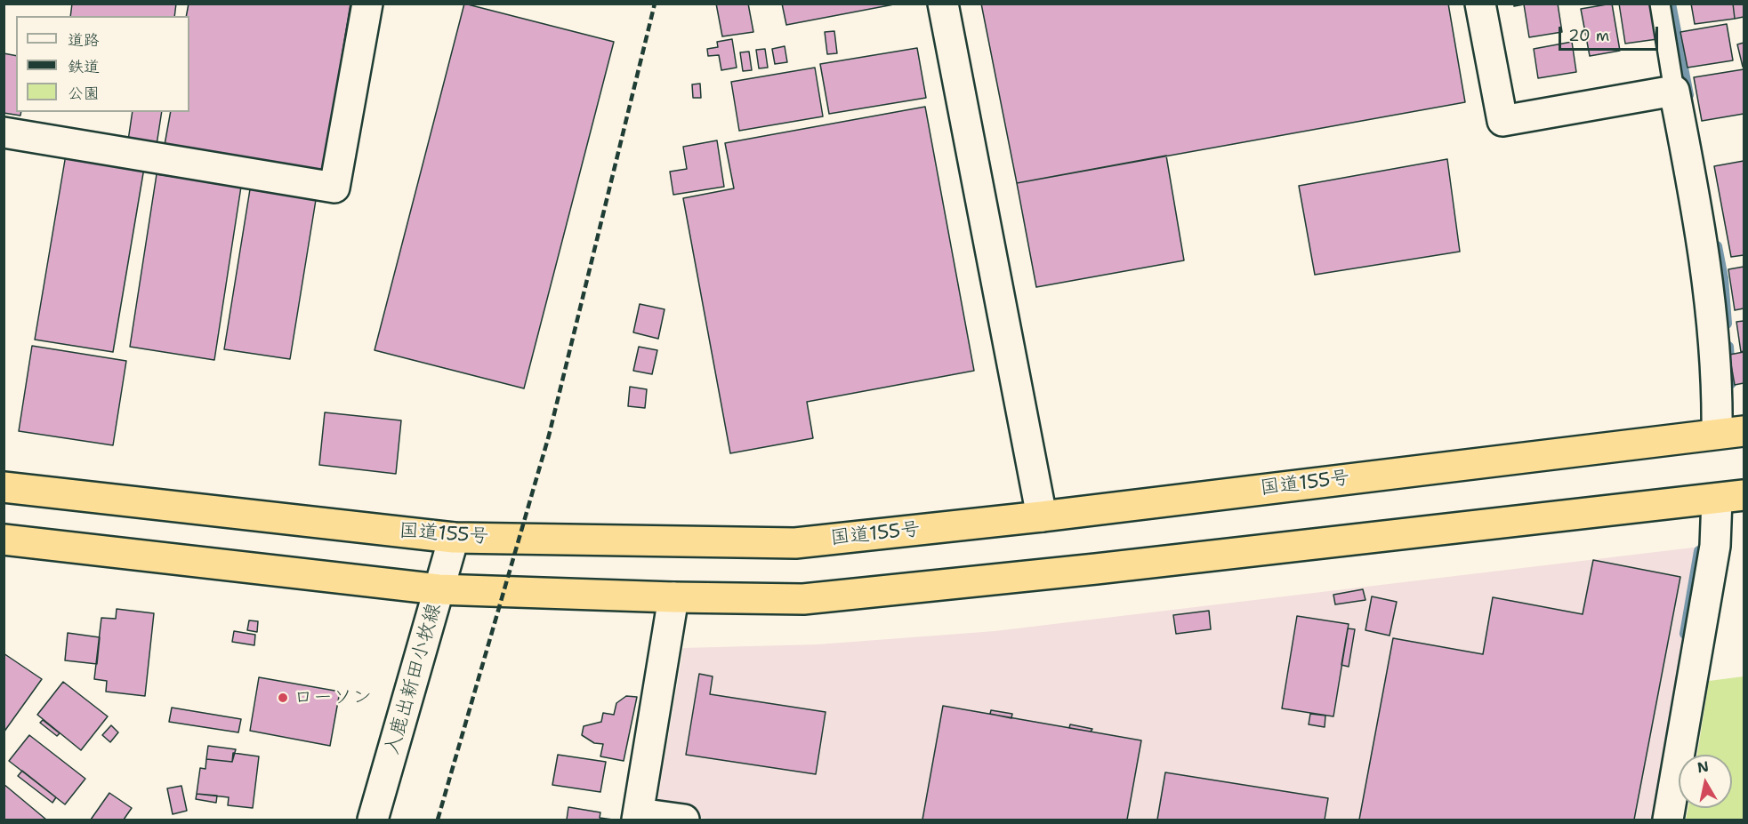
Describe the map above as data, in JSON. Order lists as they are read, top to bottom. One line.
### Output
{"streets":{"highway":["国道155号"],"street":["入鹿出新田小牧線"]},"crossings":[["国道155号","入鹿出新田小牧線"]],"places":["ローソン"],"legend":["道路","鉄道","公園"],"scale_bar":"20 m","north":"top"}
